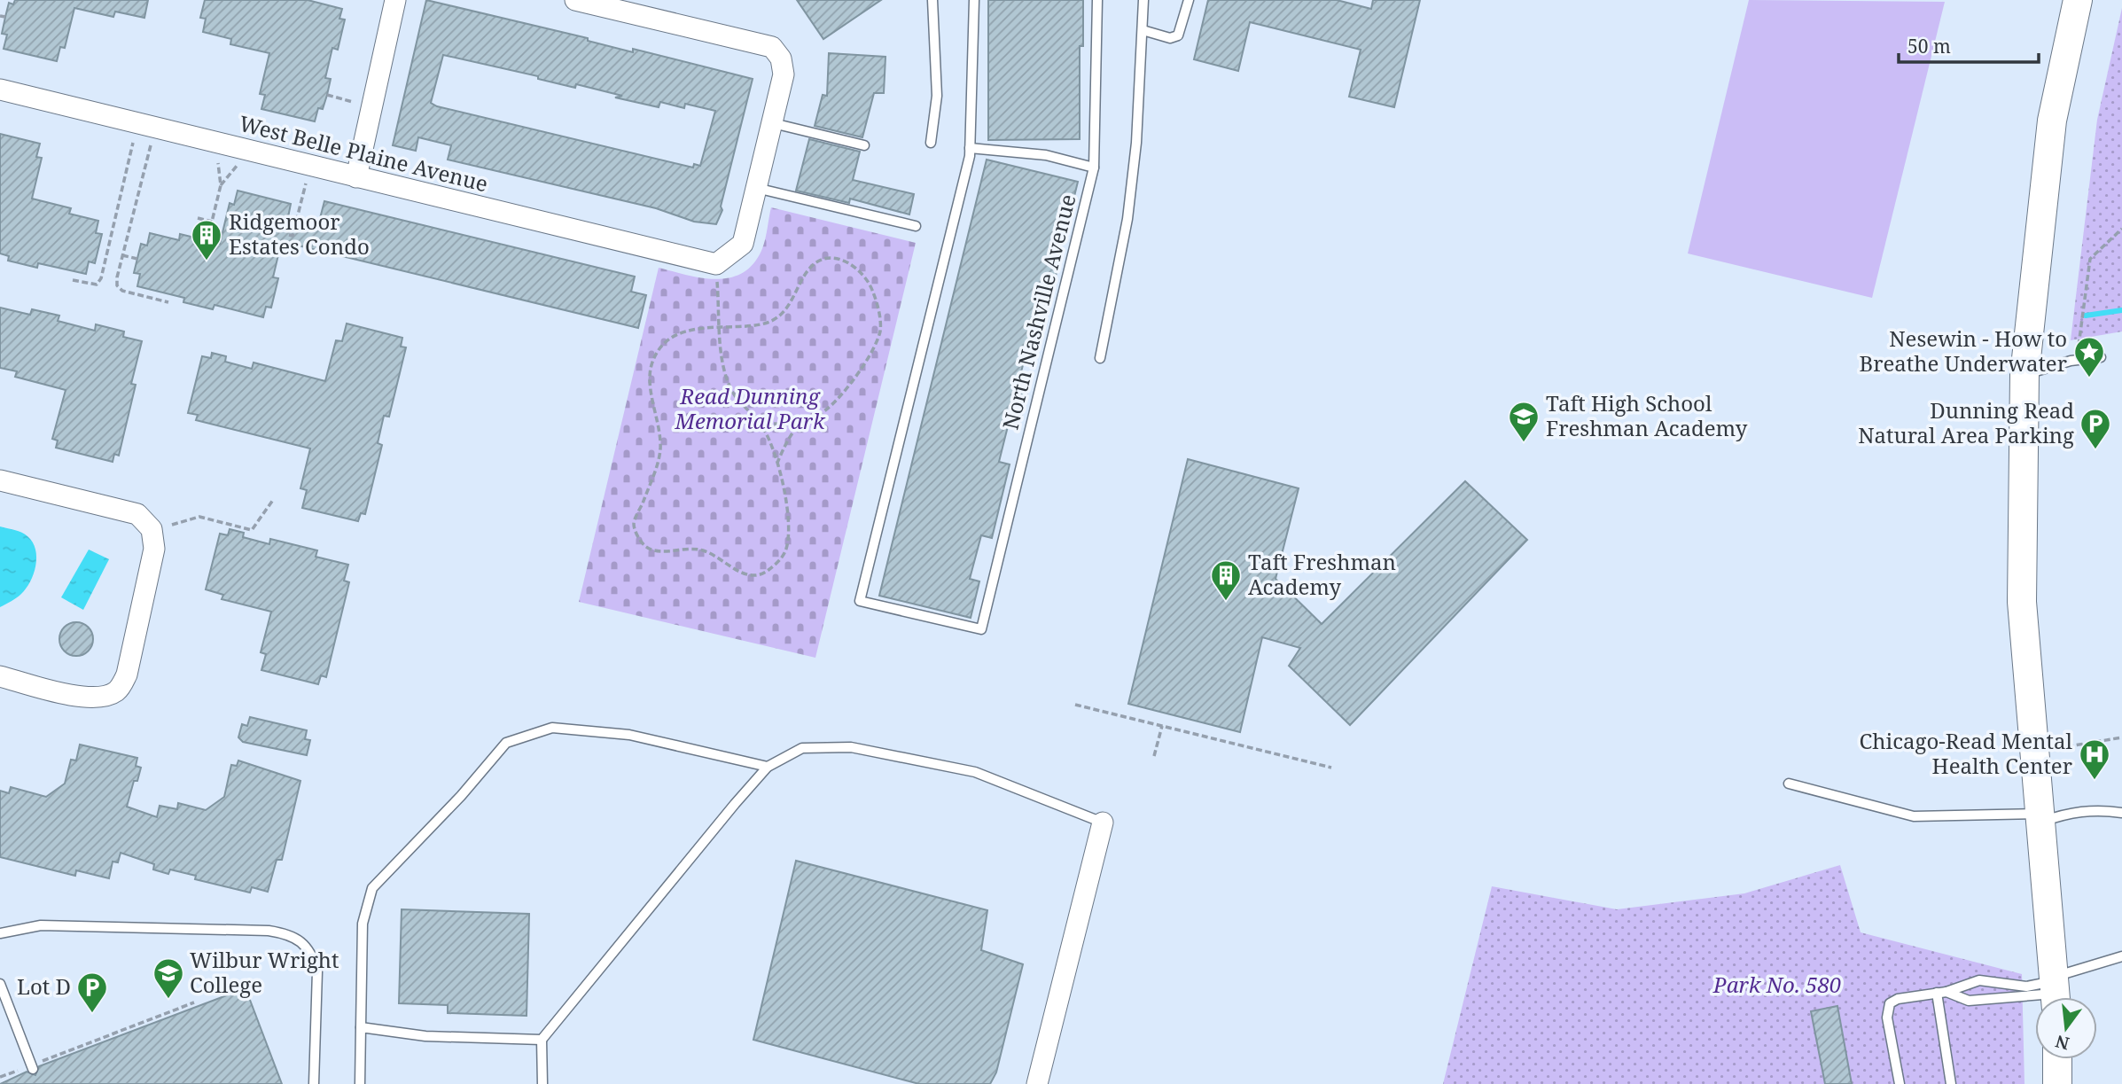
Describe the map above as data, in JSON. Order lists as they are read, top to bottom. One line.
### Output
{"streets":{"street":["West Belle Plaine Avenue"],"lane":["North Nashville Avenue"]},"parks":["Read Dunning Memorial Park","Park No. 580"],"places":{"building":["Ridgemoor Estates Condo","Taft Freshman Academy"],"place":["Nesewin - How to Breathe Underwater"],"school or university":["Taft High School Freshman Academy","Wilbur Wright College"],"parking":["Dunning Read Natural Area Parking","Lot D"],"hospital":["Chicago-Read Mental Health Center"]},"scale_bar":"50 m","north":"bottom"}
